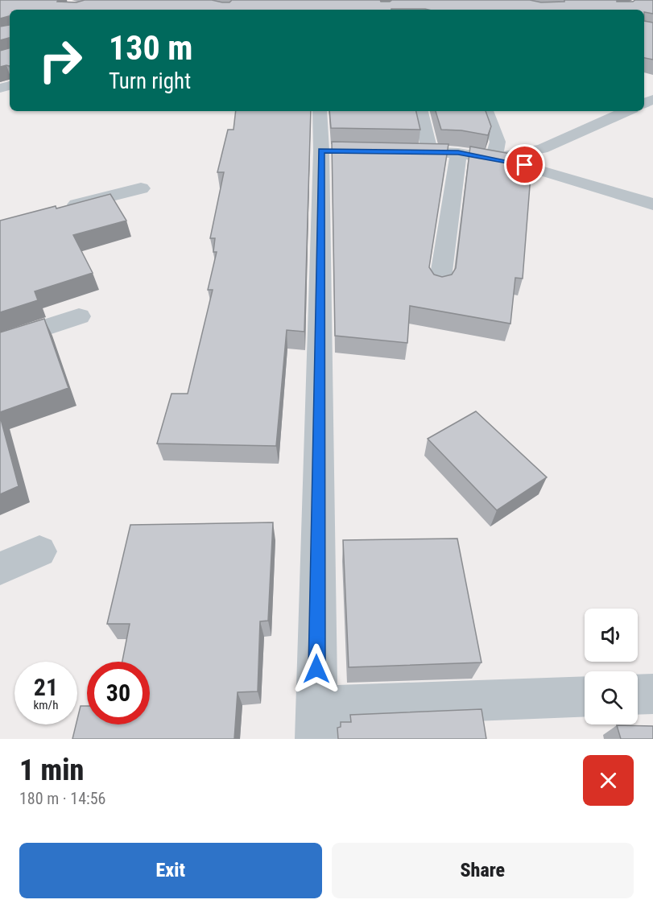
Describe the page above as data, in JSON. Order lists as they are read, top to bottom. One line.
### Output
{"page":{"turn":["130 m","Turn right"],"speed":"21 km/h","limit":"30","heading":["1 min","180 m · 14:56"],"buttons":["Exit","Share"]}}
